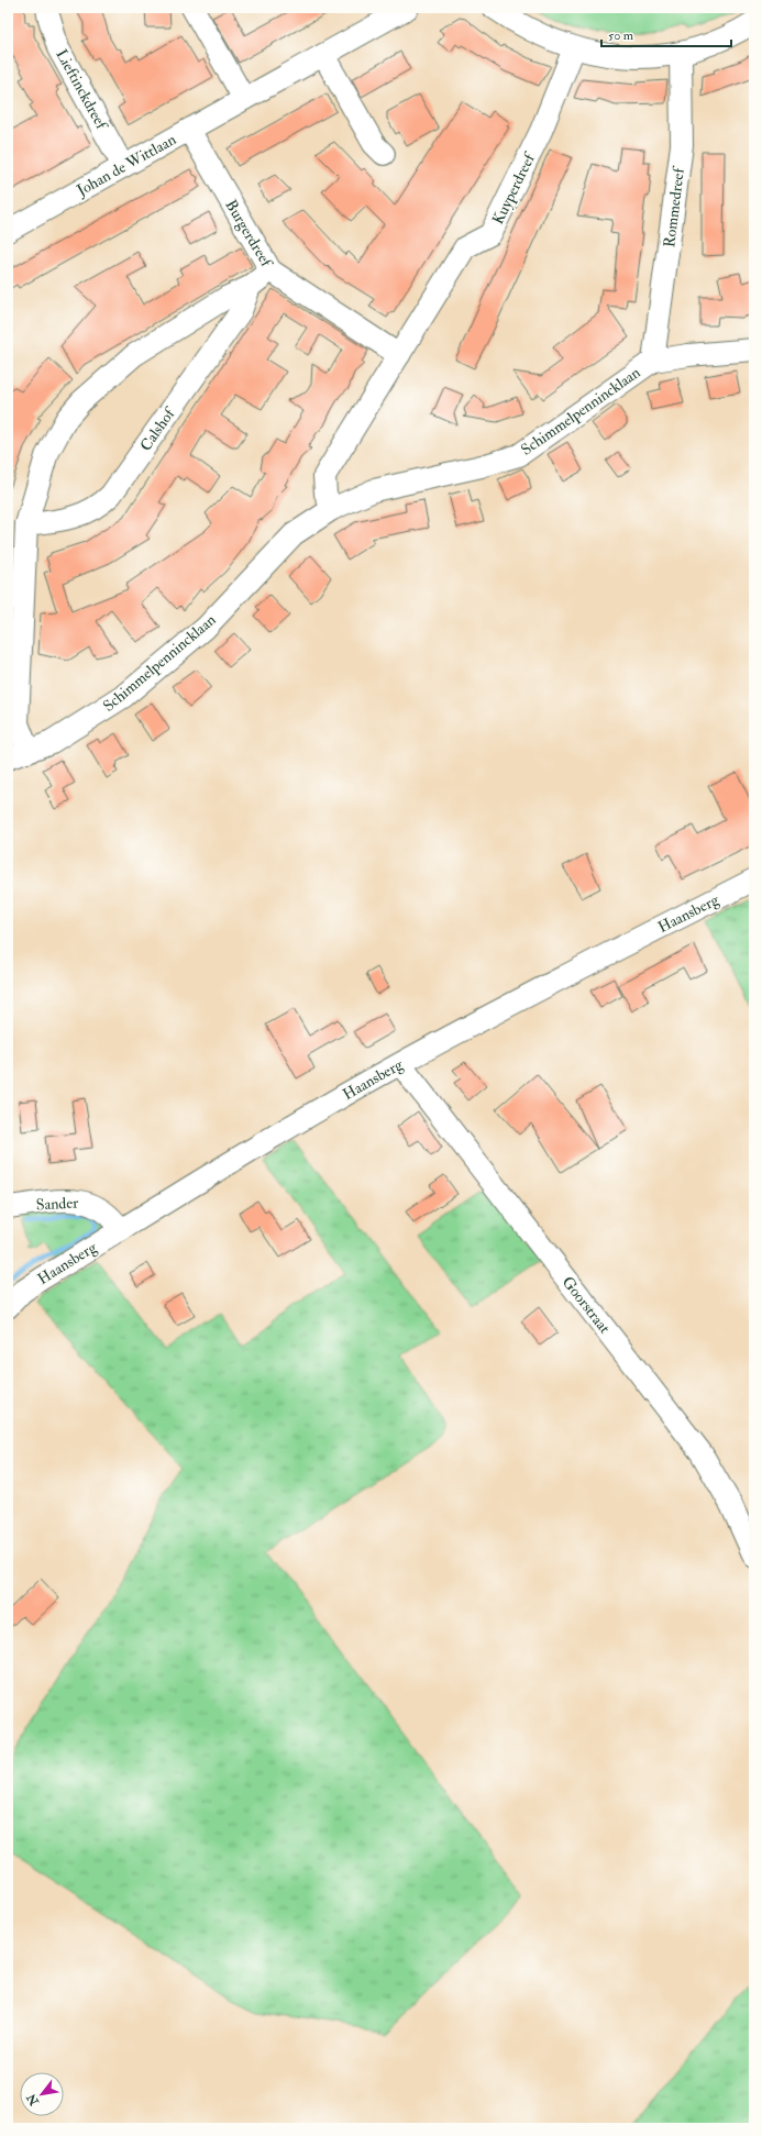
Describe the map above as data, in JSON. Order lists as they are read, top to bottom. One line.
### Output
{"streets":{"street":["Lieftinckdreef","Johan de Wittlaan","Kuyperdreef","Rommedreef","Burgerdreef","Schimmelpennincklaan","Calshof","Haansberg","Sander","Goorstraat"]},"crossings":[["Lieftinckdreef","Johan de Wittlaan"],["Johan de Wittlaan","Burgerdreef"],["Kuyperdreef","Burgerdreef"],["Rommedreef","Schimmelpennincklaan"],["Haansberg","Sander"],["Haansberg","Goorstraat"]],"scale_bar":"50 m","north":"bottom left"}
